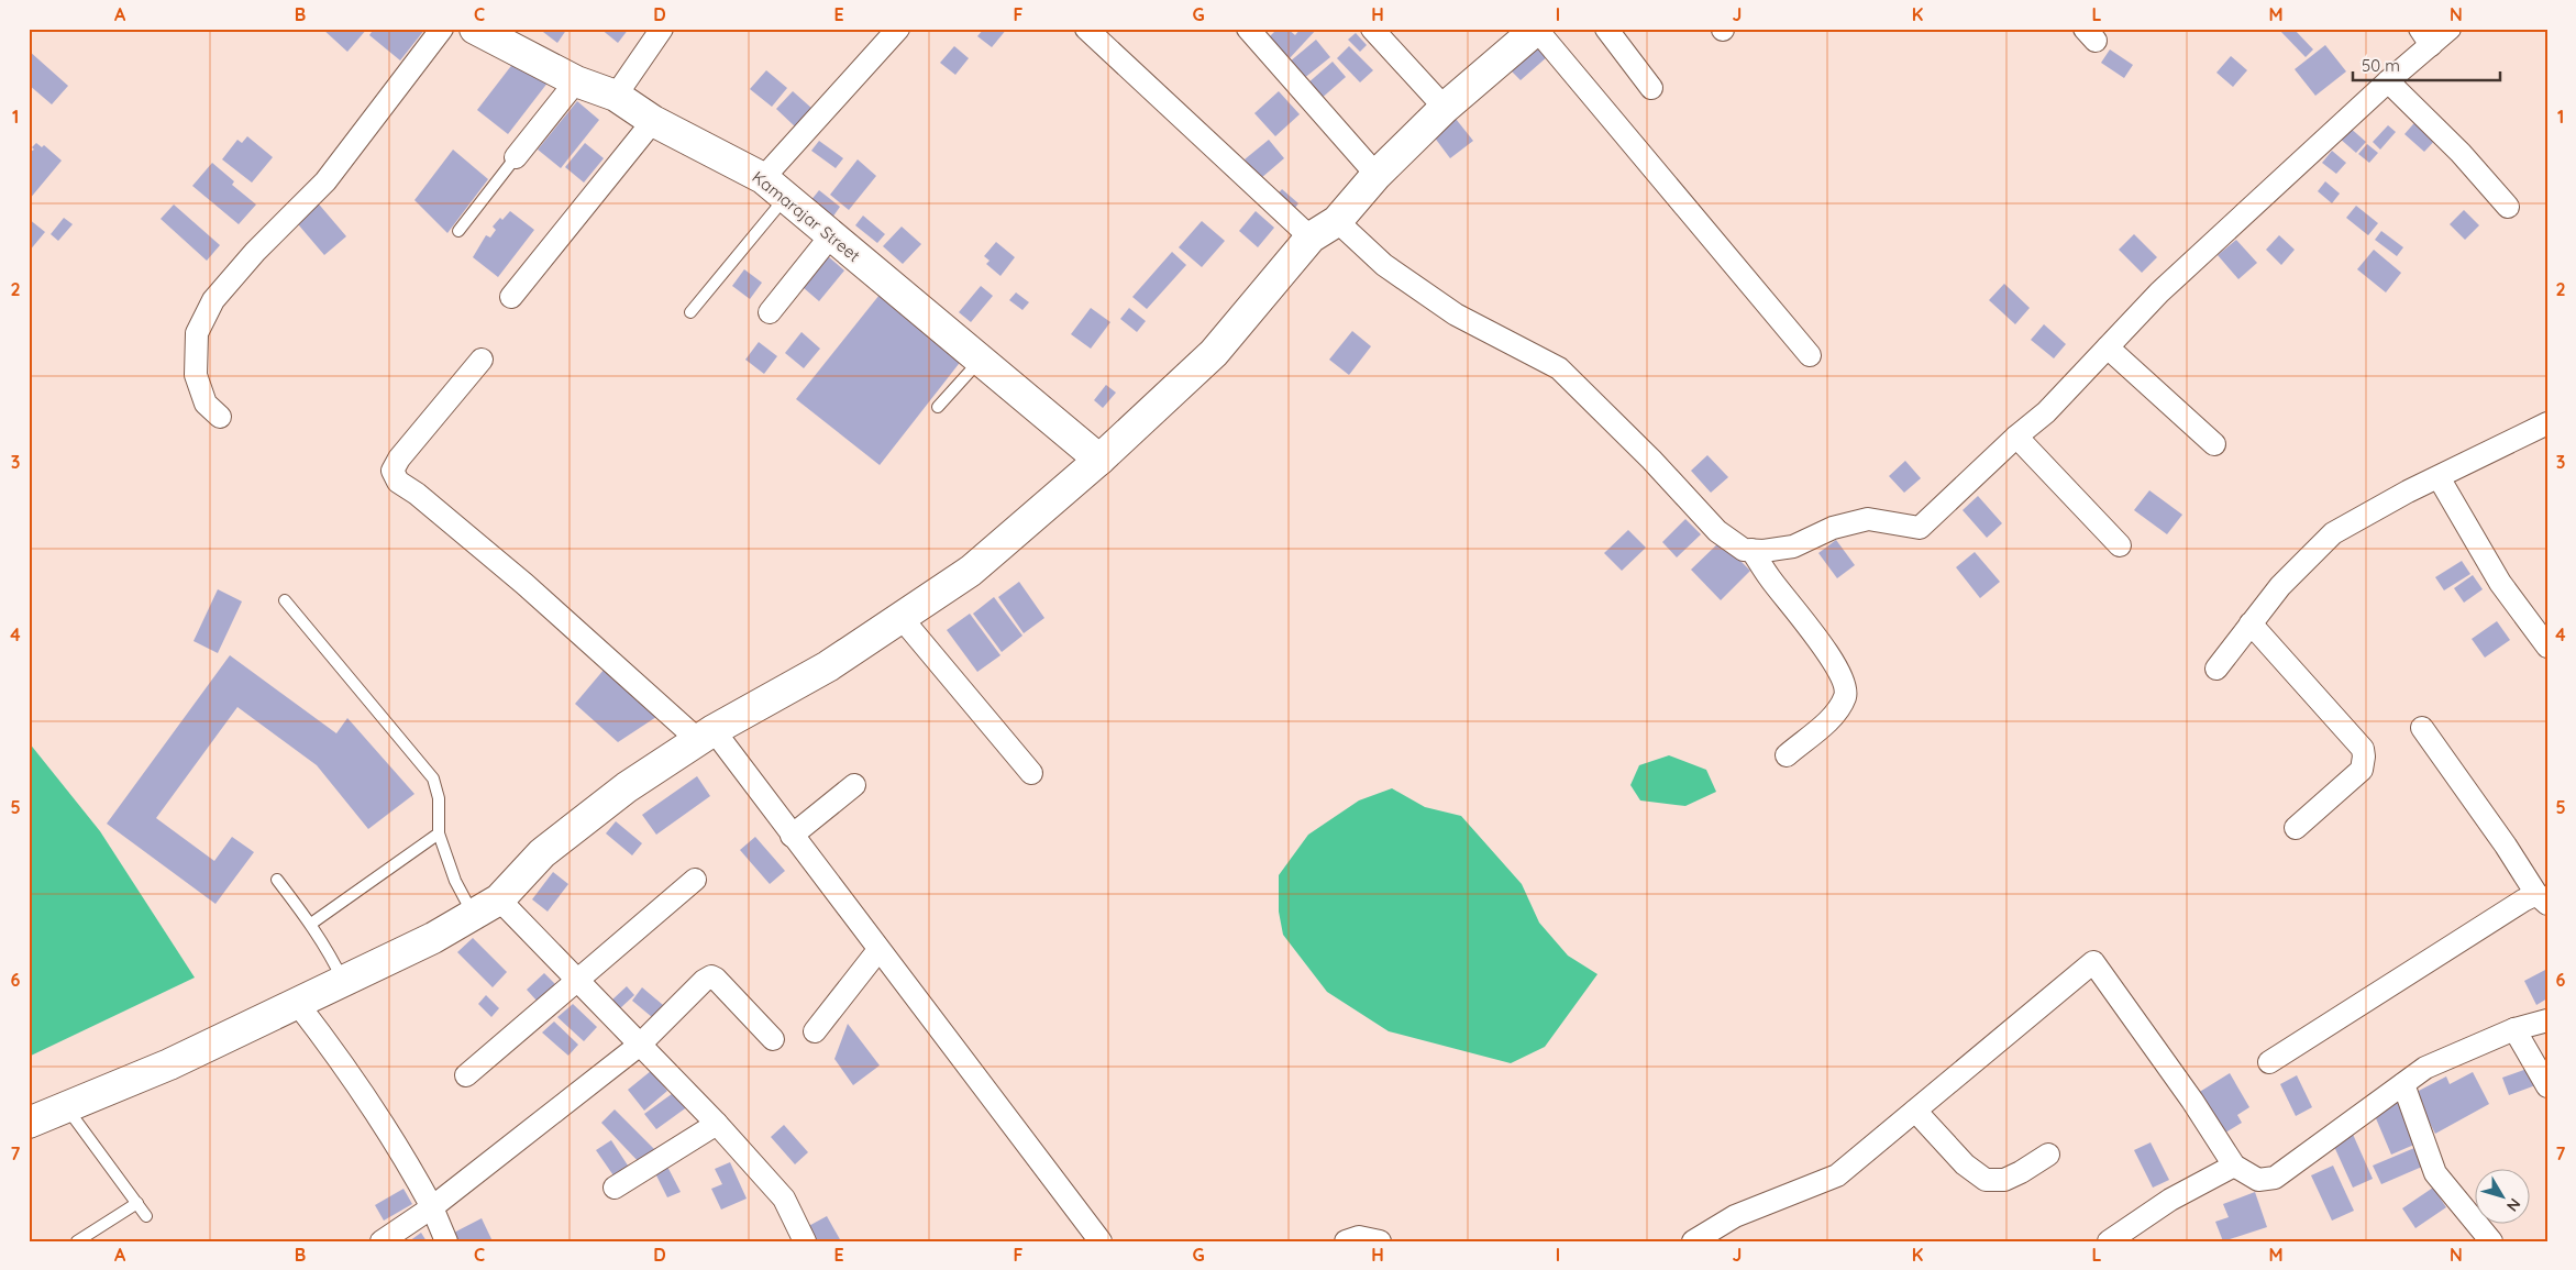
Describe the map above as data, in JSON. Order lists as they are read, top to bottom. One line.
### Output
{"streets":{"street":["Kamarajar Street"]},"scale_bar":"50 m","north":"bottom right","grid":{"columns":["A","B","C","D","E","F","G","H","I","J","K","L","M","N"],"rows":["1","2","3","4","5","6","7"]}}
